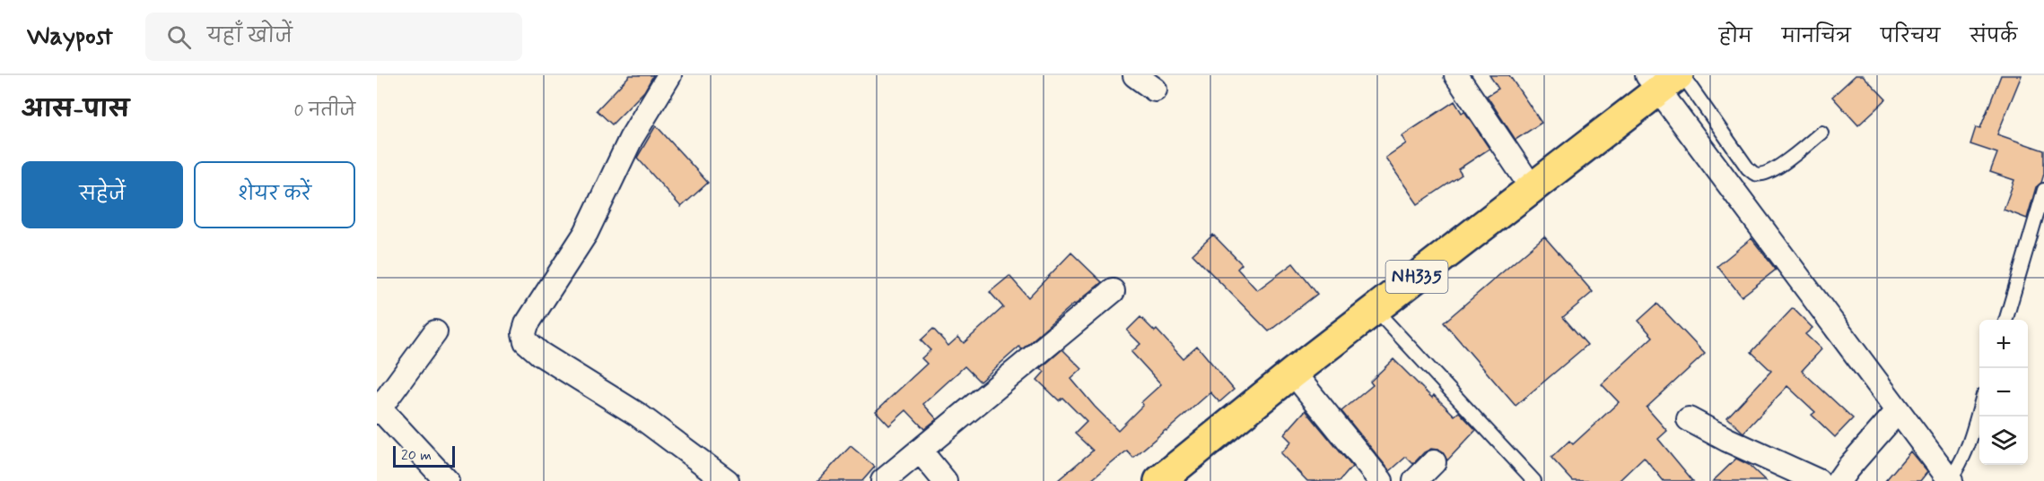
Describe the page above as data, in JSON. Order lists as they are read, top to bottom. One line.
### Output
{"streets":{"highway":["NH335"]},"scale_bar":"20 m","page":{"header":"Waypost","search":"यहाँ खोजें","nav":["होम","मानचित्र","परिचय","संपर्क"],"heading":["आस-पास","0 नतीजे"],"buttons":["सहेजें","शेयर करें"],"map_buttons":["+","−"],"scale":"20 m"}}
